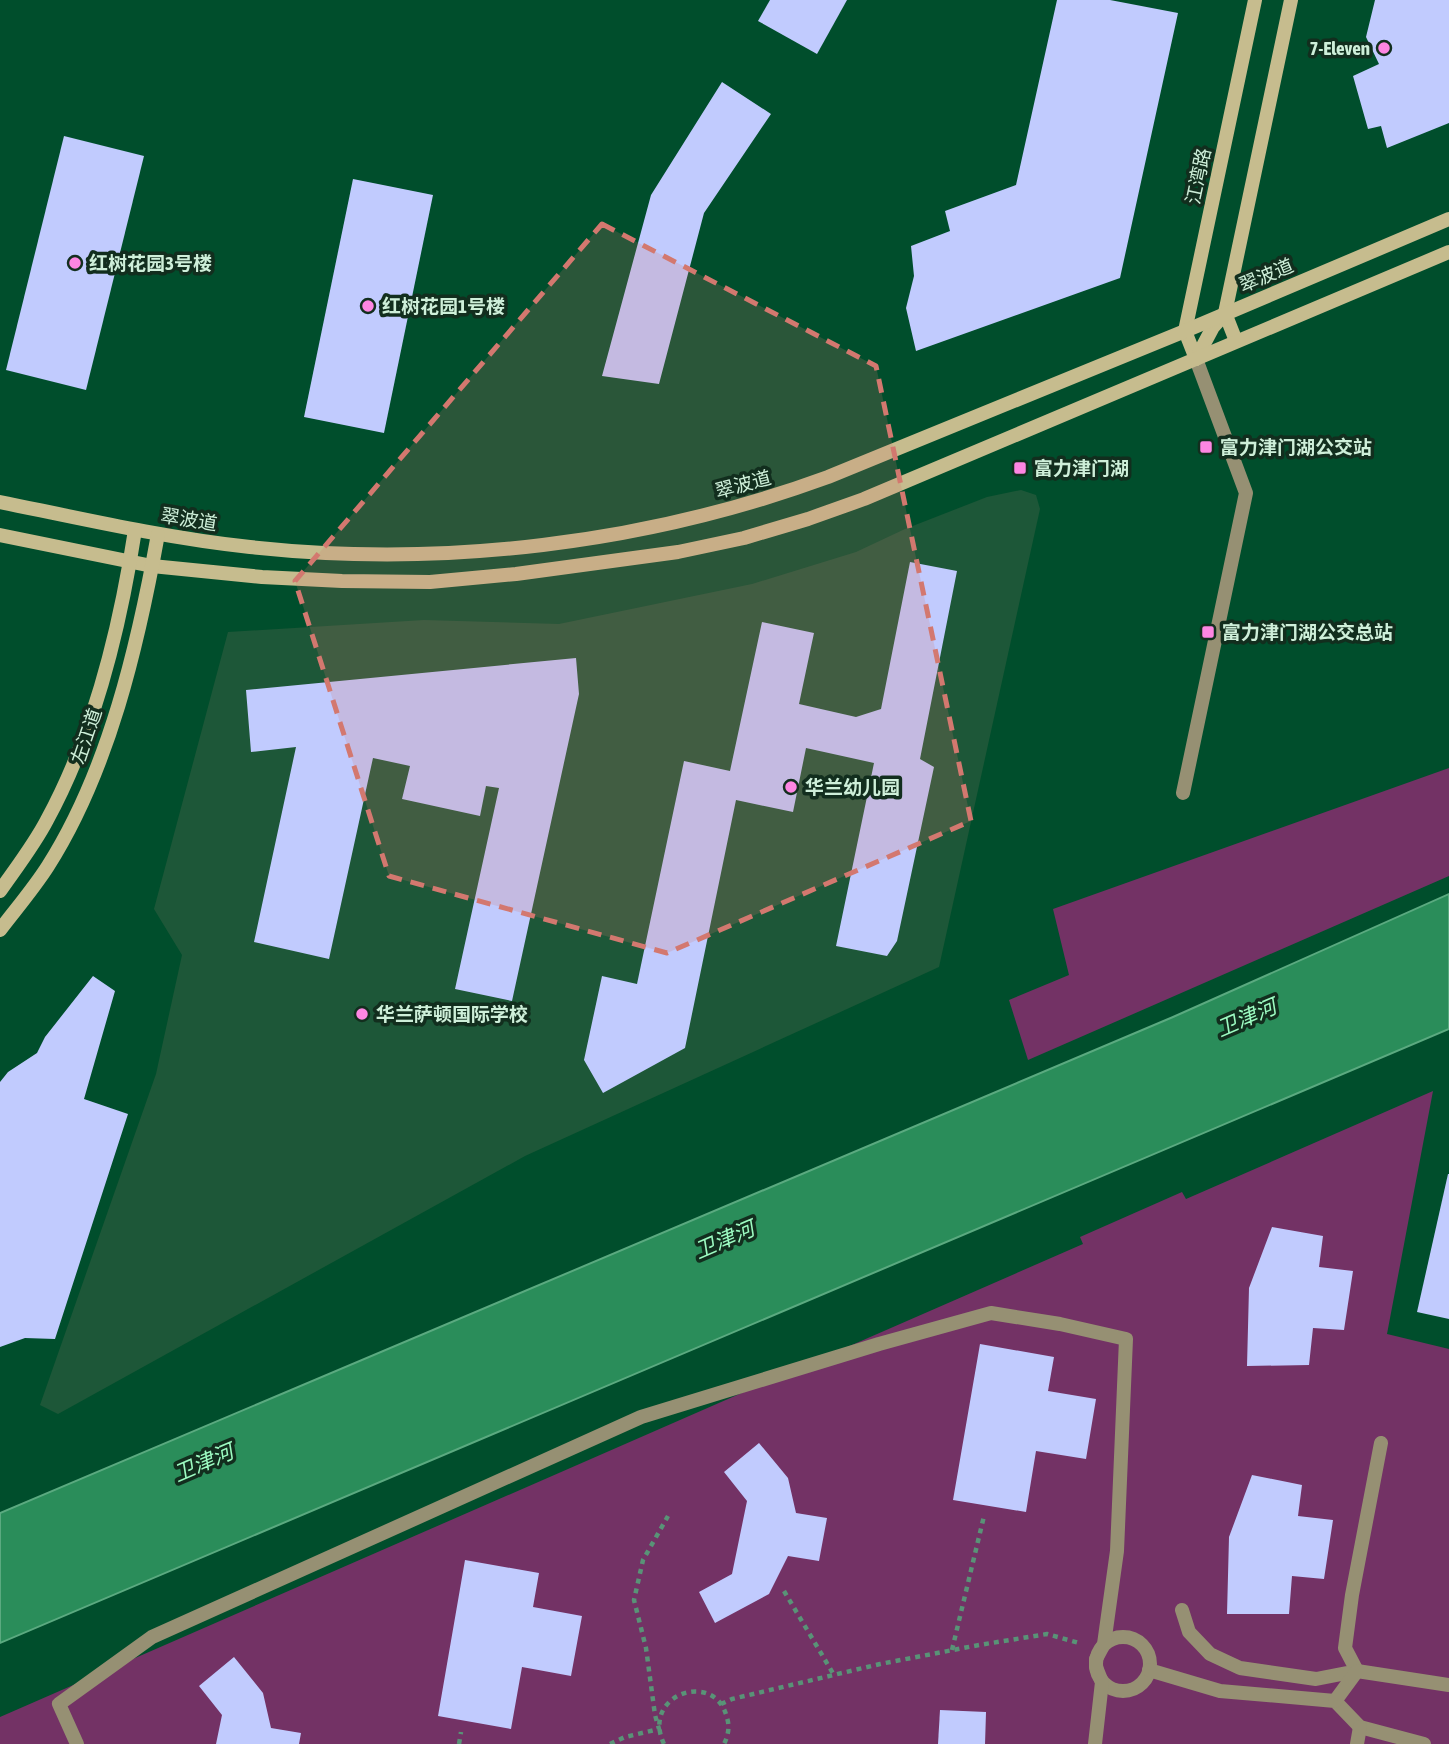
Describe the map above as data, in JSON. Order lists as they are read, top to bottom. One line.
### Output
{"streets":{"street":["江湾路","翠波道","左江道"]},"crossings":[["江湾路","翠波道"],["翠波道","左江道"]],"water":["卫津河"],"places":{"other":["7-Eleven","红树花园3号楼","红树花园1号楼","华兰幼儿园","华兰萨顿国际学校"],"transit":["富力津门湖公交站","富力津门湖","富力津门湖公交总站"]}}
